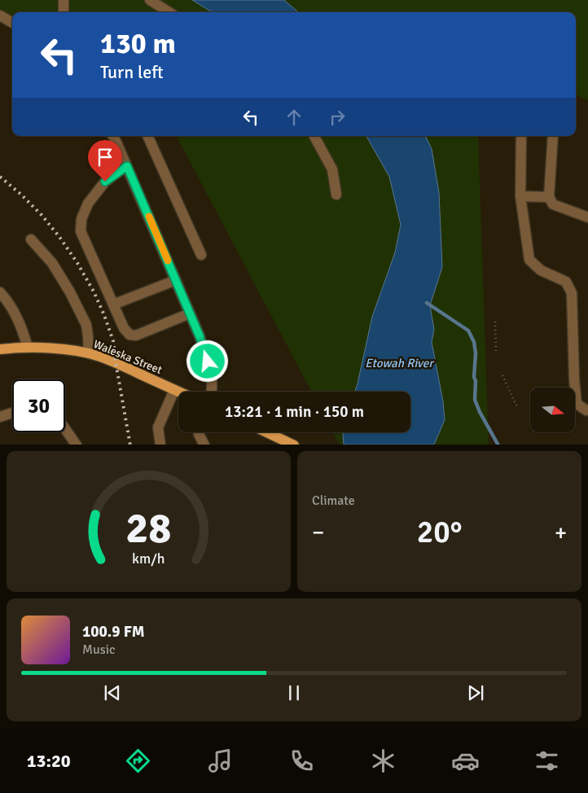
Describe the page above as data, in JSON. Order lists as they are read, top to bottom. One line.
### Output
{"streets":{"main road":["Waleska Street"]},"water":["Etowah River"],"north":"right","page":{"turn":["130 m","Turn left"],"limit":"30","trip":"13:21 · 1 min · 150 m","tile":"Climate","heat":["−","20°","+"],"song":["100.9 FM","Music"],"tabs":"13:20","gauge":["28","km/h"]}}
